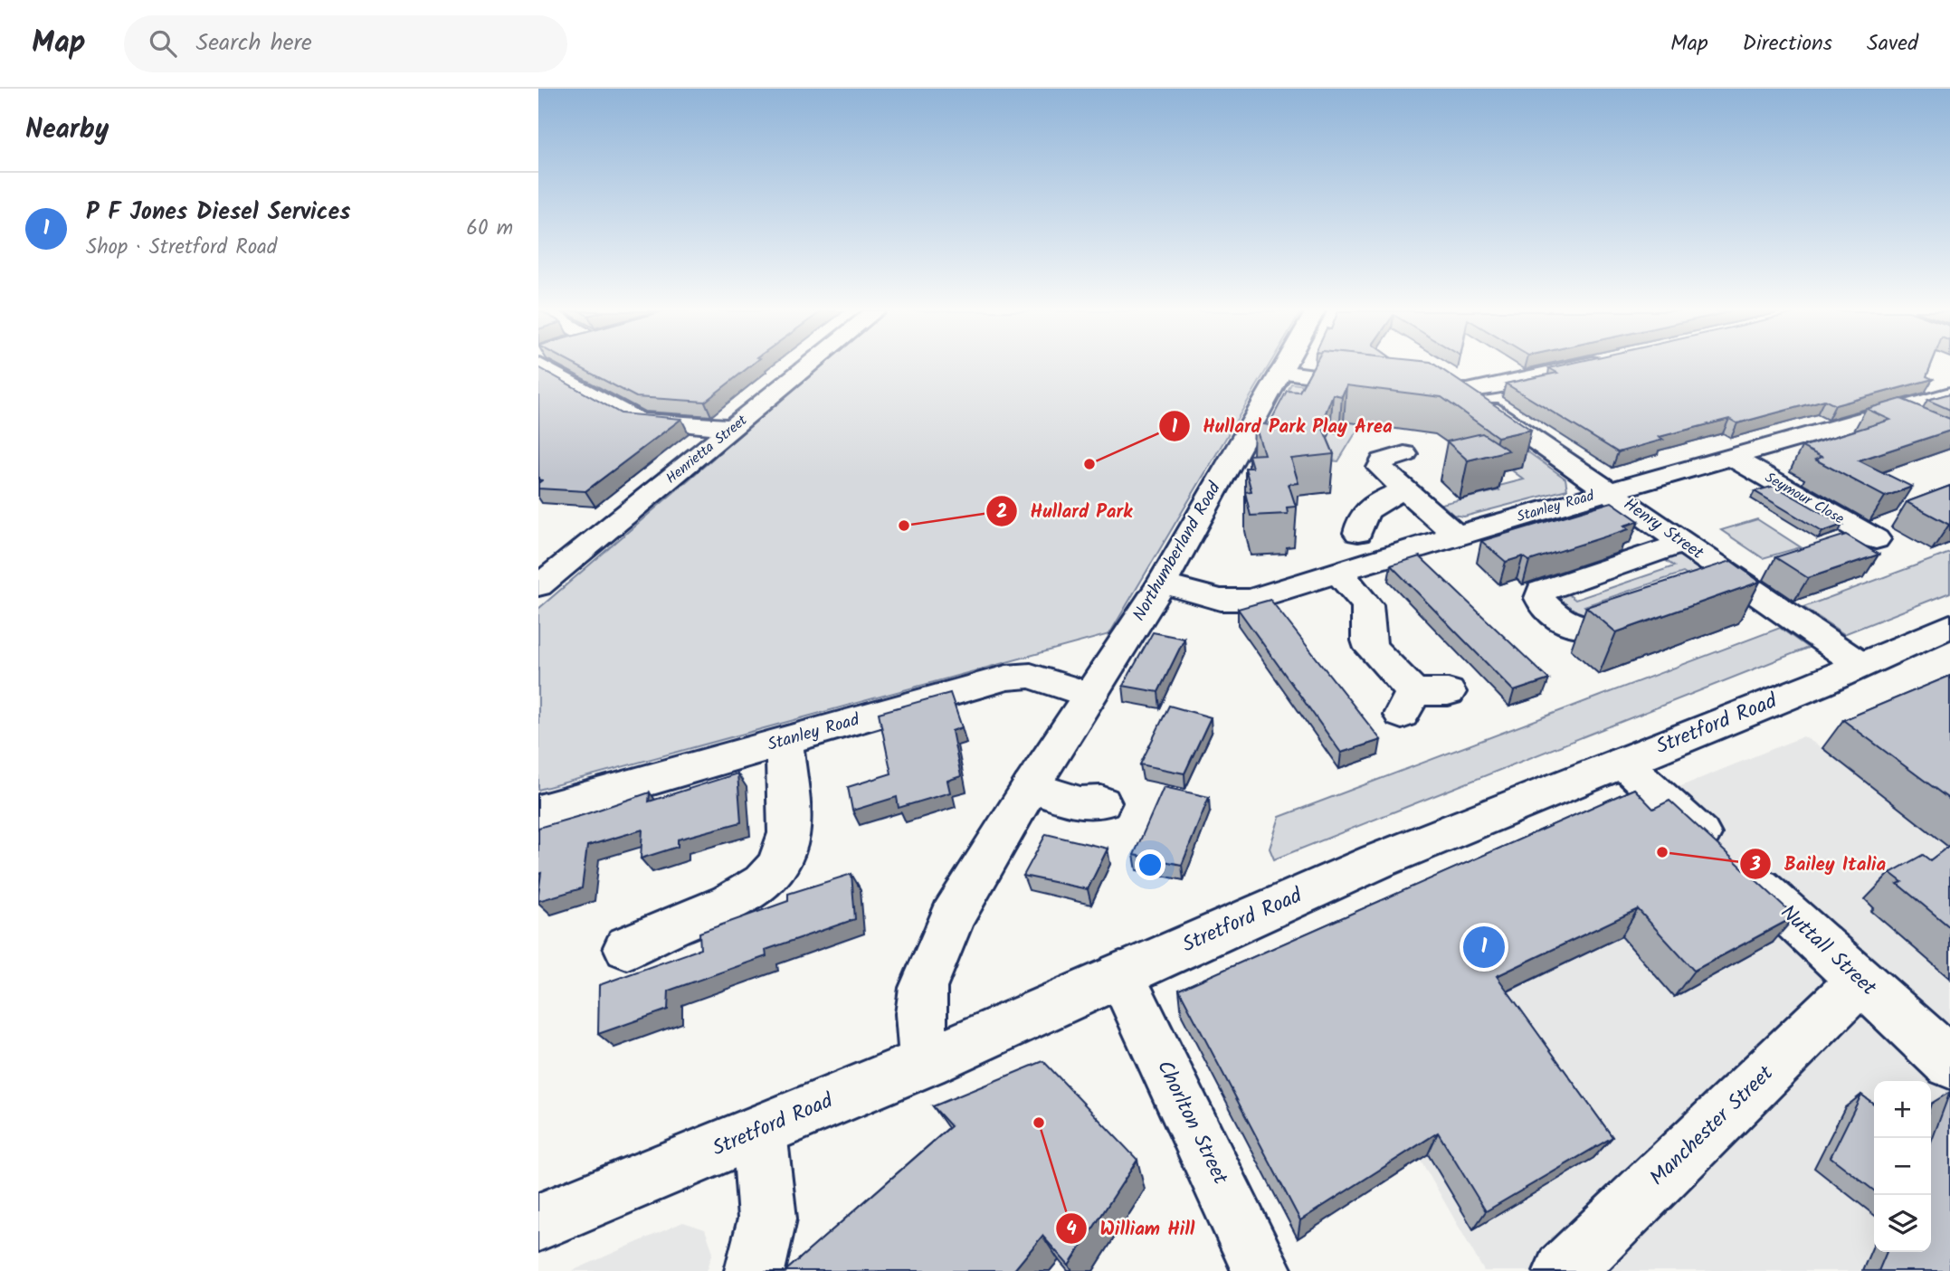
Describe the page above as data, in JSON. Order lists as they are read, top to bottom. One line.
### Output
{"streets":{"street":["Henrietta Street","Seymour Close","Stanley Road","Henry Street","Northumberland Road","Stretford Road","Nuttall Street","Chorlton Street","Manchester Street"]},"crossings":[["Seymour Close","Stanley Road"],["Stanley Road","Henry Street"],["Stanley Road","Northumberland Road"],["Henry Street","Stretford Road"],["Northumberland Road","Stretford Road"],["Stretford Road","Nuttall Street"],["Stretford Road","Chorlton Street"],["Nuttall Street","Manchester Street"]],"places":["Hullard Park Play Area","Hullard Park","Bailey Italia","William Hill"],"page":{"header":"Map","search":"Search here","nav":["Map","Directions","Saved"],"heading":"Nearby","list":[{"mark":"1","name":"P F Jones Diesel Services","note":"Shop · Stretford Road","value":"60 m"}],"pins":"1","map_buttons":["+","−"]}}
